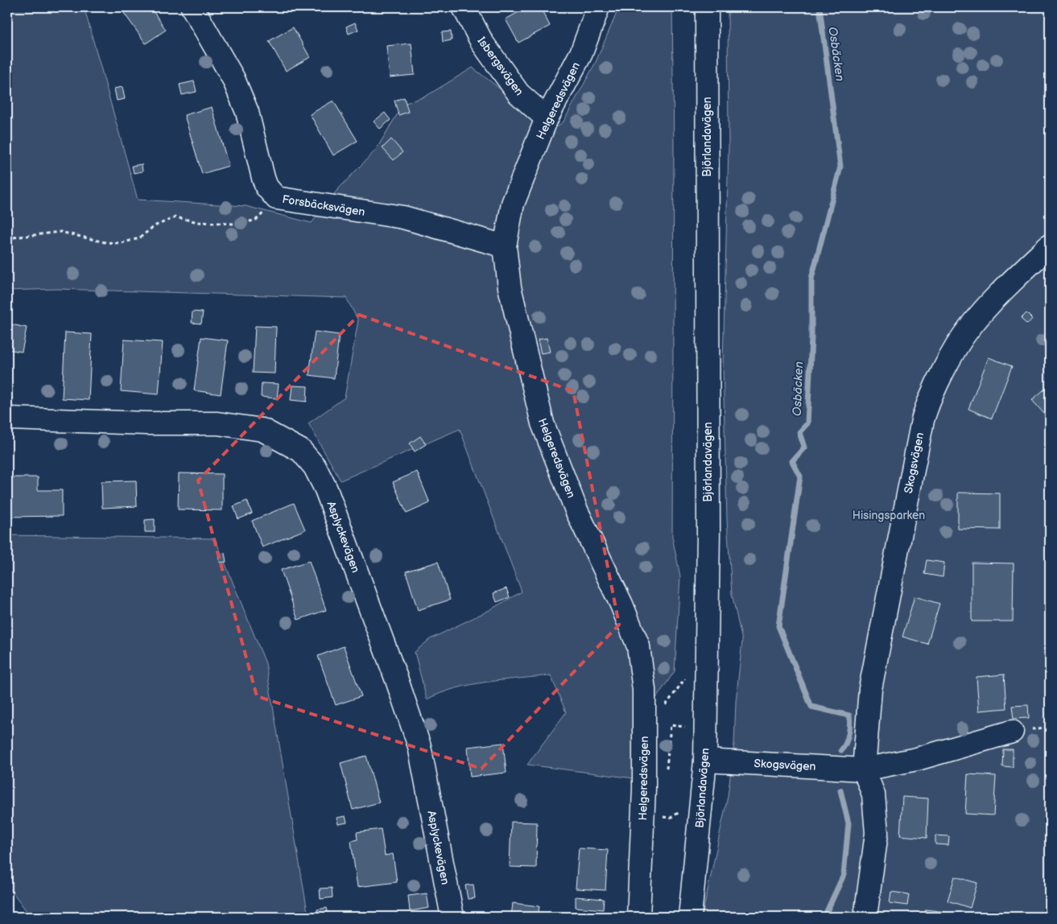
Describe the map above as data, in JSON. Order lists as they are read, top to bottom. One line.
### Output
{"streets":{"street":["Isbergsvägen","Helgeredsvägen","Björlandavägen","Forsbäcksvägen","Skogsvägen","Asplyckevägen"]},"crossings":[["Isbergsvägen","Helgeredsvägen"],["Helgeredsvägen","Forsbäcksvägen"],["Björlandavägen","Skogsvägen"]],"water":["Osbäcken"],"parks":["Hisingsparken"]}
